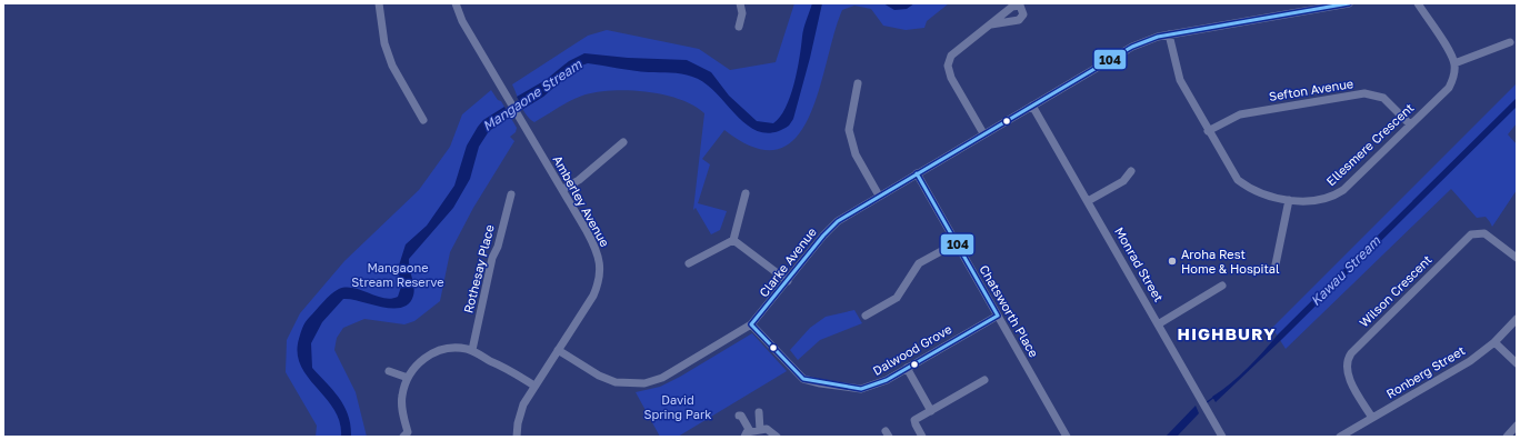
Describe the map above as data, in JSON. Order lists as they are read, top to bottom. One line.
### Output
{"streets":{"street":["Sefton Avenue","Ellesmere Crescent","Amberley Avenue","Clarke Avenue","Monrad Street","Rothesay Place","Wilson Crescent","Chatsworth Place","Dalwood Grove","Ronberg Street"]},"crossings":[["Sefton Avenue","Ellesmere Crescent"],["Ellesmere Crescent","Clarke Avenue"],["Amberley Avenue","Clarke Avenue"],["Clarke Avenue","Monrad Street"],["Clarke Avenue","Chatsworth Place"],["Clarke Avenue","Dalwood Grove"],["Wilson Crescent","Ronberg Street"],["Chatsworth Place","Dalwood Grove"]],"districts":["HIGHBURY"],"water":["Mangaone Stream","Kawau Stream"],"parks":["Mangaone Stream Reserve","David Spring Park"],"places":["Aroha Rest Home & Hospital"],"lines":["transit line 104"]}
